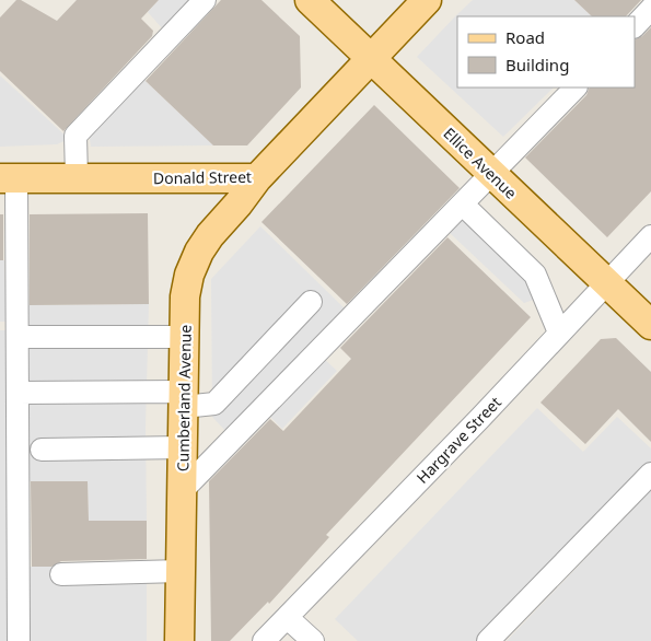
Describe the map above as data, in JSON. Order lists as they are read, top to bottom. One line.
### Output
{"streets":{"main road":["Ellice Avenue","Donald Street","Cumberland Avenue"],"street":["Hargrave Street"]},"crossings":[["Ellice Avenue","Donald Street"],["Ellice Avenue","Hargrave Street"],["Donald Street","Cumberland Avenue"]],"legend":["Road","Building"]}
